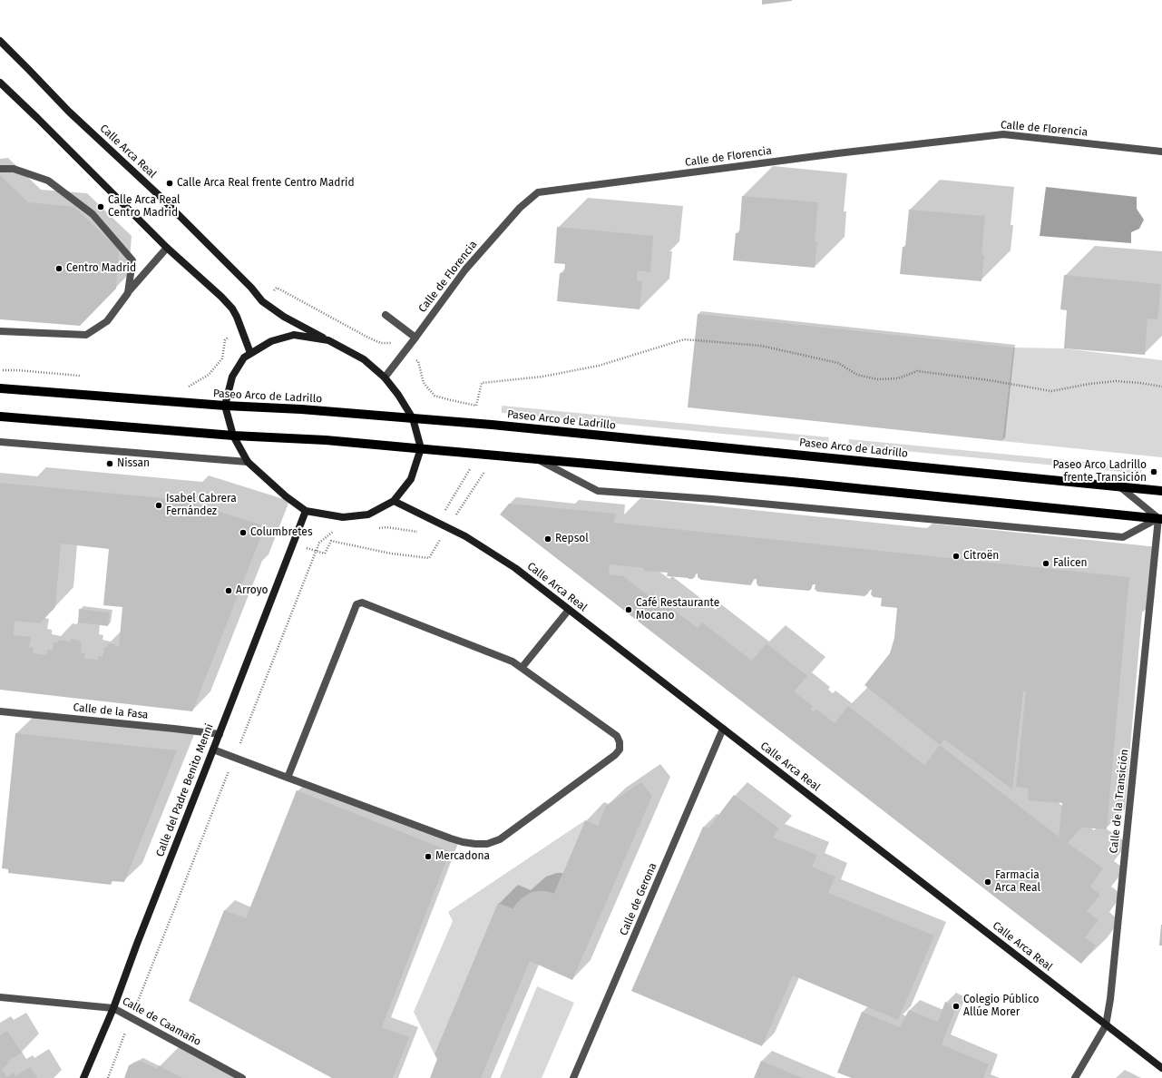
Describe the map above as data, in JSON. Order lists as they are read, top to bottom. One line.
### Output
{"streets":{"main road":["Calle Arca Real","Paseo Arco de Ladrillo","Calle del Padre Benito Menni"],"street":["Calle de Florencia","Calle de la Fasa","Calle de la Transición","Calle de Gerona","Calle de Caamaño"]},"crossings":[["Calle de Florencia","Calle Arca Real"],["Calle Arca Real","Paseo Arco de Ladrillo"],["Calle Arca Real","Calle de la Transición"],["Calle Arca Real","Calle de Gerona"],["Calle de la Fasa","Calle del Padre Benito Menni"],["Calle del Padre Benito Menni","Calle de Caamaño"]],"places":["Calle Arca Real frente Centro Madrid","Calle Arca Real Centro Madrid","Centro Madrid","Nissan","Paseo Arco Ladrillo frente Transición","Isabel Cabrera Fernández","Columbretes","Repsol","Citroën","Falicen","Arroyo","Café Restaurante Mocano","Mercadona","Farmacia Arca Real","Colegio Público Allúe Morer"]}
